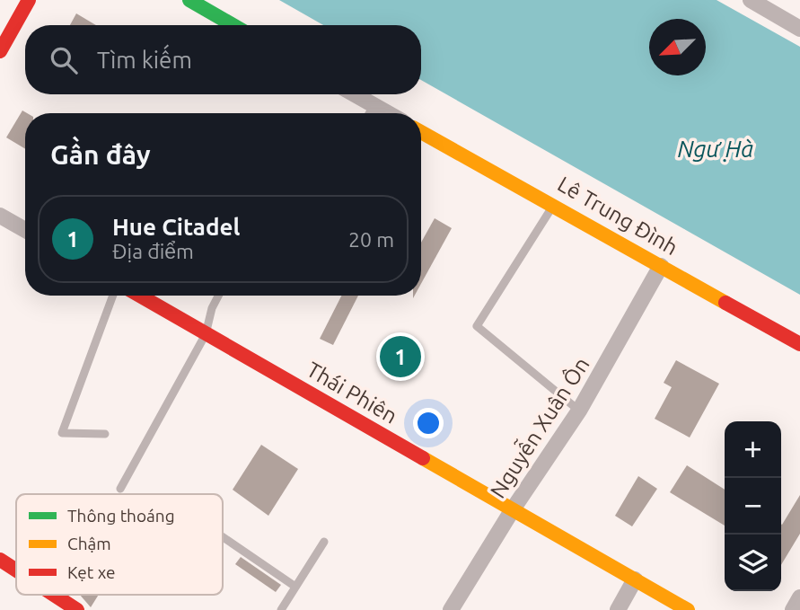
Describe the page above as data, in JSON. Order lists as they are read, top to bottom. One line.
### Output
{"streets":{"street":["Lê Trung Đình","Thái Phiên","Nguyễn Xuân Ôn"]},"crossings":[["Lê Trung Đình","Nguyễn Xuân Ôn"],["Thái Phiên","Nguyễn Xuân Ôn"]],"water":["Ngự Hà"],"legend":["Thông thoáng","Chậm","Kẹt xe"],"north":"bottom left","page":{"search":"Tìm kiếm","heading":"Gần đây","list":[{"mark":"1","name":"Hue Citadel","note":"Địa điểm","value":"20 m"}],"pins":"1","map_buttons":["+","−"]}}
